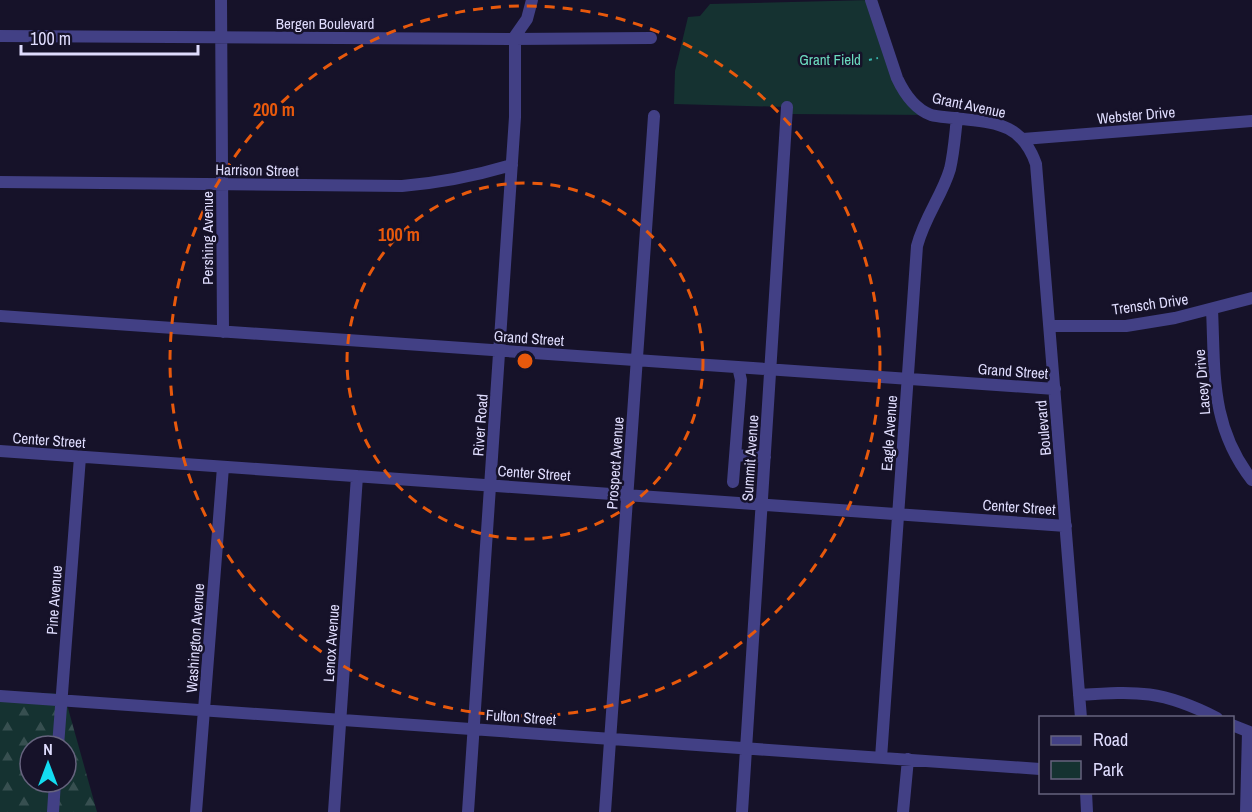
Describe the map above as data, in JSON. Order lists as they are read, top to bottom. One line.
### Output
{"streets":{"street":["Bergen Boulevard","Grant Avenue","Webster Drive","Harrison Street","Pershing Avenue","Trensch Drive","Grand Street","Lacey Drive","River Road","Boulevard","Eagle Avenue","Center Street","Summit Avenue","Prospect Avenue","Pine Avenue","Washington Avenue","Lenox Avenue","Fulton Street"]},"crossings":[["Bergen Boulevard","Pershing Avenue"],["Bergen Boulevard","River Road"],["Grant Avenue","Webster Drive"],["Grant Avenue","Boulevard"],["Grant Avenue","Eagle Avenue"],["Webster Drive","Boulevard"],["Harrison Street","Pershing Avenue"],["Harrison Street","River Road"],["Pershing Avenue","Grand Street"],["Trensch Drive","Lacey Drive"],["Trensch Drive","Boulevard"],["Grand Street","River Road"],["Grand Street","Boulevard"],["Grand Street","Eagle Avenue"],["Grand Street","Summit Avenue"],["Grand Street","Prospect Avenue"],["River Road","Center Street"],["River Road","Fulton Street"],["Boulevard","Center Street"],["Eagle Avenue","Center Street"],["Eagle Avenue","Fulton Street"],["Center Street","Summit Avenue"],["Center Street","Prospect Avenue"],["Center Street","Pine Avenue"],["Center Street","Washington Avenue"],["Center Street","Lenox Avenue"],["Summit Avenue","Fulton Street"],["Prospect Avenue","Fulton Street"],["Pine Avenue","Fulton Street"],["Washington Avenue","Fulton Street"],["Lenox Avenue","Fulton Street"]],"parks":["Grant Field"],"legend":["Road","Park"],"scale_bar":"100 m","north":"top","rings":["200 m","100 m"]}
